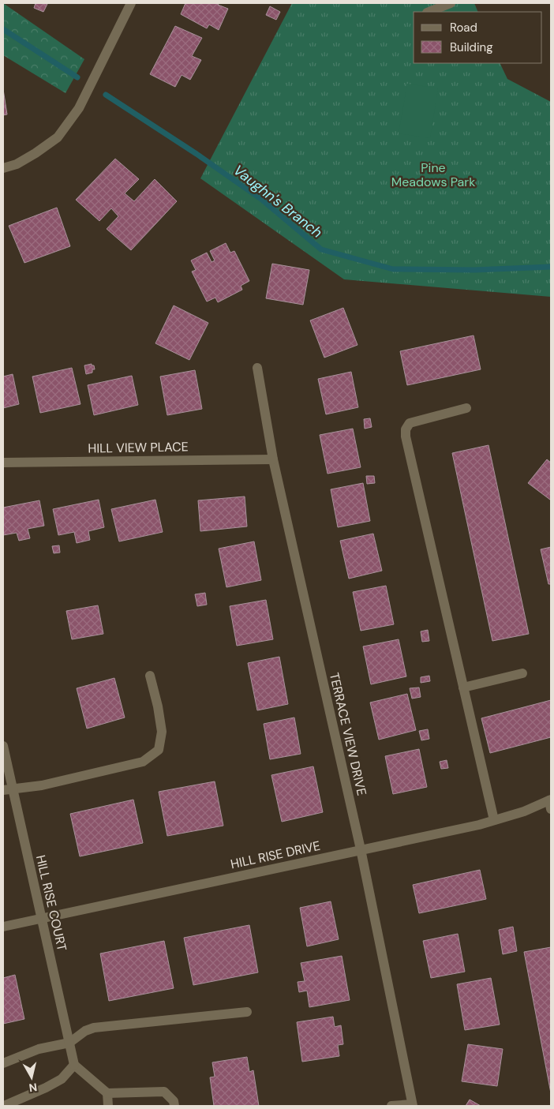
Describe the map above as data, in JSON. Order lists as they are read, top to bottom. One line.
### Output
{"streets":{"street":["HILL VIEW PLACE","TERRACE VIEW DRIVE","HILL RISE DRIVE","HILL RISE COURT"]},"crossings":[["HILL VIEW PLACE","TERRACE VIEW DRIVE"],["TERRACE VIEW DRIVE","HILL RISE DRIVE"],["HILL RISE DRIVE","HILL RISE COURT"]],"water":["Vaughn's Branch"],"parks":["Pine Meadows Park"],"legend":["Road","Building"],"north":"bottom"}
